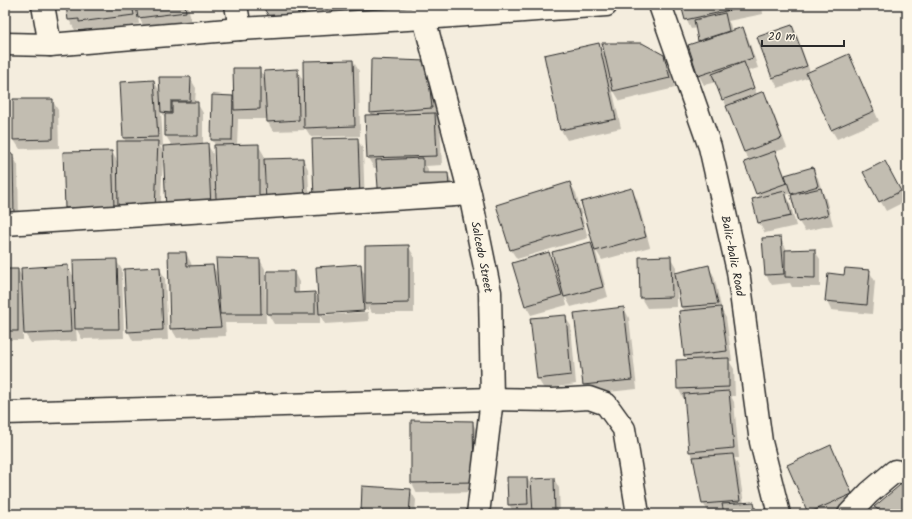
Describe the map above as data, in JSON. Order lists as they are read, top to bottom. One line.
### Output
{"streets":{"street":["Balic-balic Road","Salcedo Street"]},"scale_bar":"20 m"}
